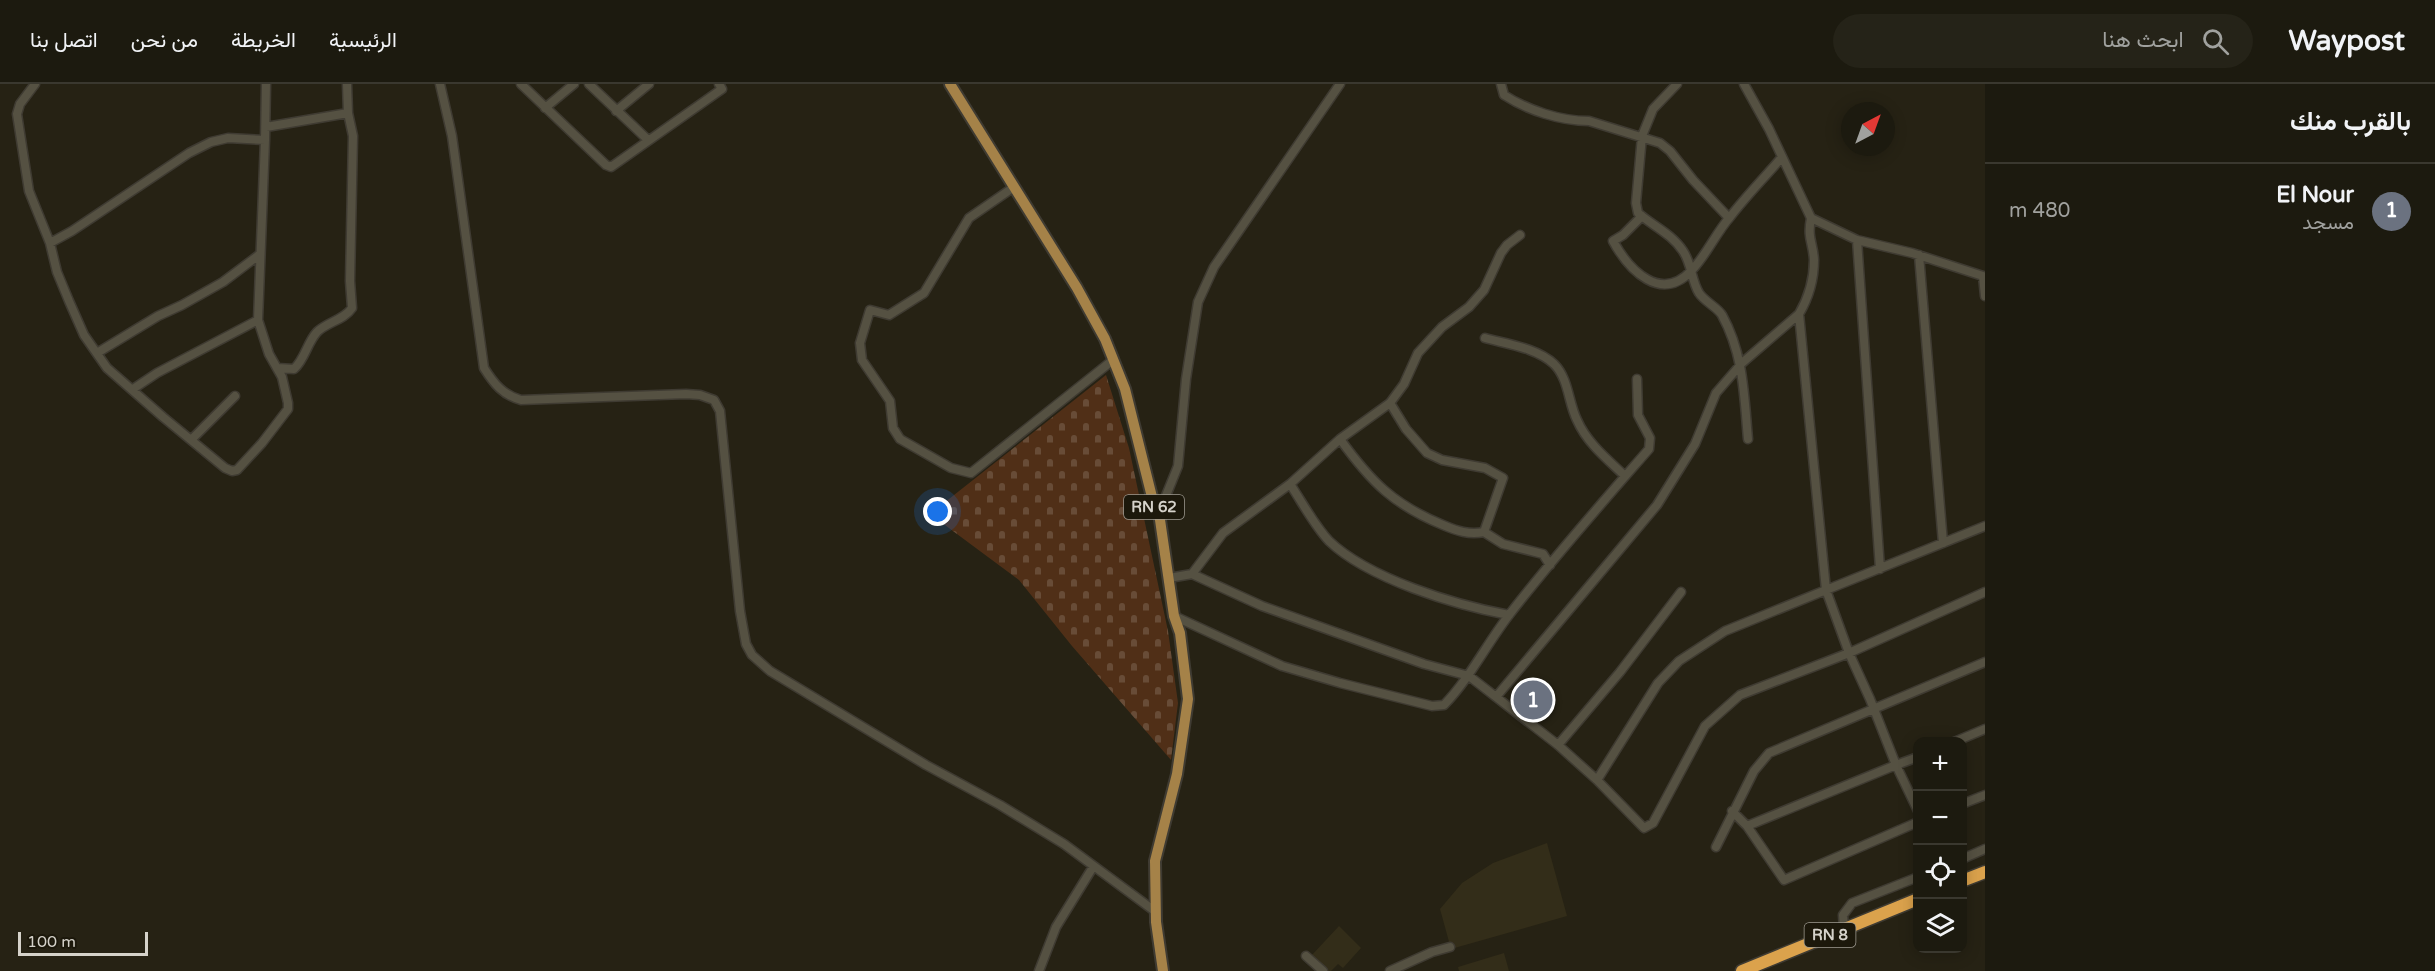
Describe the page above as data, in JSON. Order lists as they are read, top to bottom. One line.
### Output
{"streets":{"highway":["RN 8"],"main road":["RN 62"]},"scale_bar":"100 m","north":"top right","page":{"header":"Waypost","search":"ابحث هنا","nav":["الرئيسية","الخريطة","من نحن","اتصل بنا"],"heading":"بالقرب منك","list":[{"mark":"1","name":"El Nour","note":"مسجد","value":"480 m"}],"pins":"1","map_buttons":["+","−"],"scale":"100 m"}}
